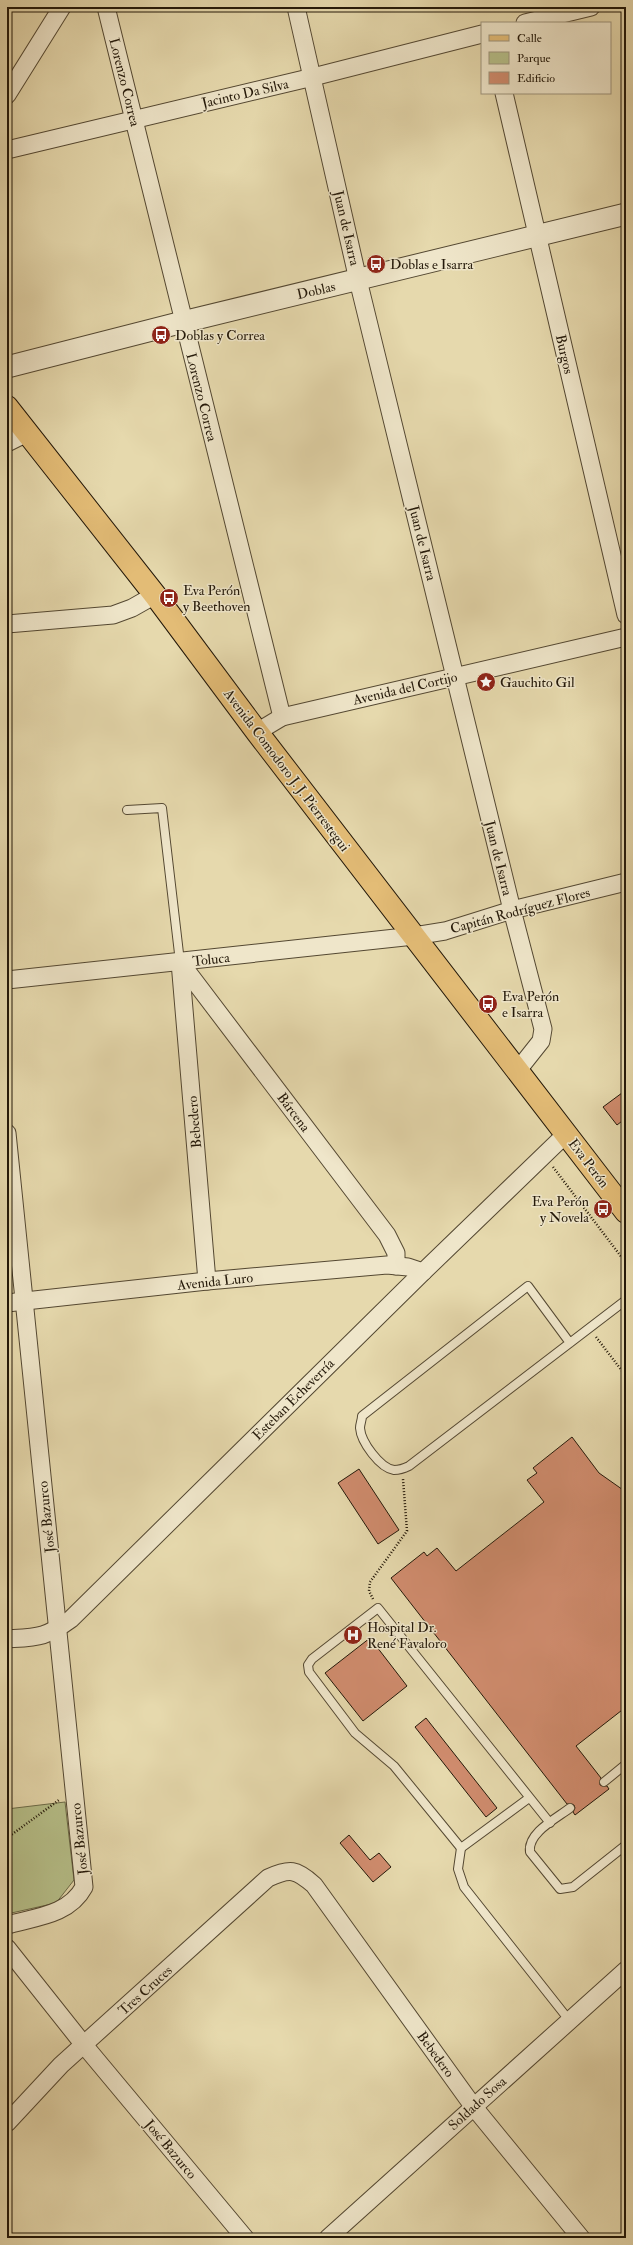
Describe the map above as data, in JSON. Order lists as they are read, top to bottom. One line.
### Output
{"streets":{"main road":["Avenida Comodoro J. J. Pierrestegui","Eva Perón"],"street":["Lorenzo Correa","Jacinto Da Silva","Juan de Isarra","Doblas","Burgos","Avenida del Cortijo","Capitán Rodríguez Flores","Toluca","Bárcena","Bebedero","Avenida Luro","Esteban Echeverría","José Bazurco","Tres Cruces","Soldado Sosa"]},"crossings":[["Lorenzo Correa","Jacinto Da Silva"],["Lorenzo Correa","Doblas"],["Lorenzo Correa","Avenida del Cortijo"],["Jacinto Da Silva","Juan de Isarra"],["Juan de Isarra","Doblas"],["Juan de Isarra","Avenida del Cortijo"],["Juan de Isarra","Avenida Comodoro J. J. Pierrestegui"],["Juan de Isarra","Capitán Rodríguez Flores"],["Doblas","Burgos"],["Avenida del Cortijo","Avenida Comodoro J. J. Pierrestegui"],["Avenida Comodoro J. J. Pierrestegui","Capitán Rodríguez Flores"],["Avenida Comodoro J. J. Pierrestegui","Toluca"],["Avenida Comodoro J. J. Pierrestegui","Eva Perón"],["Avenida Comodoro J. J. Pierrestegui","Esteban Echeverría"],["Capitán Rodríguez Flores","Toluca"],["Toluca","Bárcena"],["Toluca","Bebedero"],["Bárcena","Bebedero"],["Bárcena","Avenida Luro"],["Bebedero","Avenida Luro"],["Bebedero","Tres Cruces"],["Bebedero","Soldado Sosa"],["Eva Perón","Esteban Echeverría"],["Avenida Luro","Esteban Echeverría"],["Avenida Luro","José Bazurco"],["Esteban Echeverría","José Bazurco"],["José Bazurco","Tres Cruces"]],"places":{"bus stop":["Doblas e Isarra","Doblas y Correa","Eva Perón y Beethoven","Eva Perón e Isarra","Eva Perón y Novela"],"place":["Gauchito Gil"],"hospital":["Hospital Dr. René Favaloro"]},"legend":["Calle","Parque","Edificio"]}
